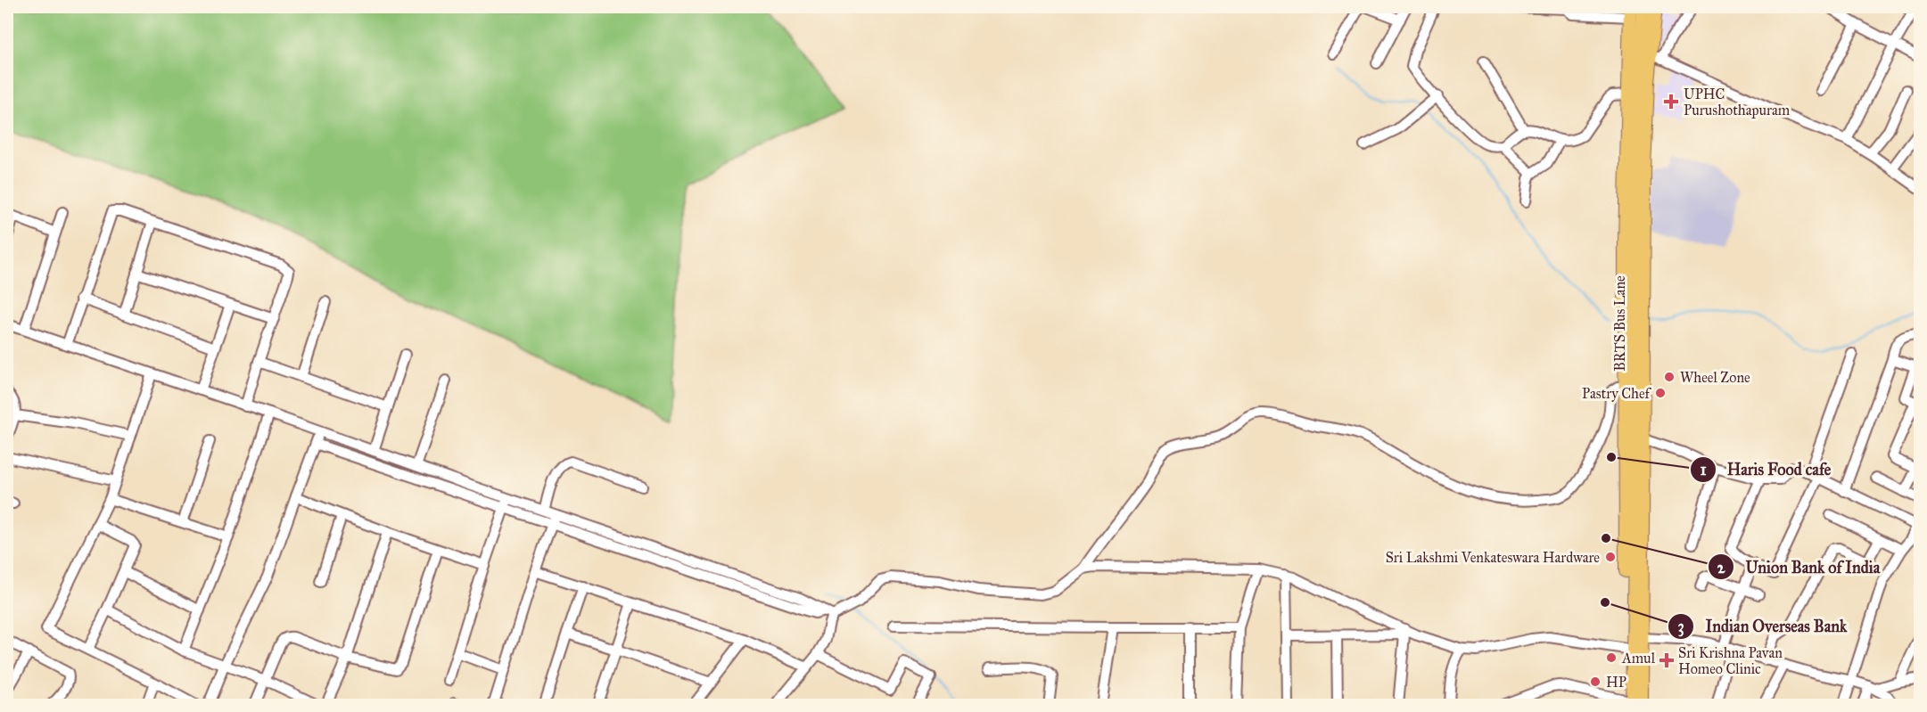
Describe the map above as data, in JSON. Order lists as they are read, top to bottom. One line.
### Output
{"streets":{"main road":["BRTS Bus Lane"]},"places":{"health":["UPHC Purushothapuram","Sri Krishna Pavan Homeo Clinic"],"other":["Wheel Zone","Pastry Chef","Haris Food cafe","Union Bank of India","Sri Lakshmi Venkateswara Hardware","Indian Overseas Bank","Amul","HP"]}}
